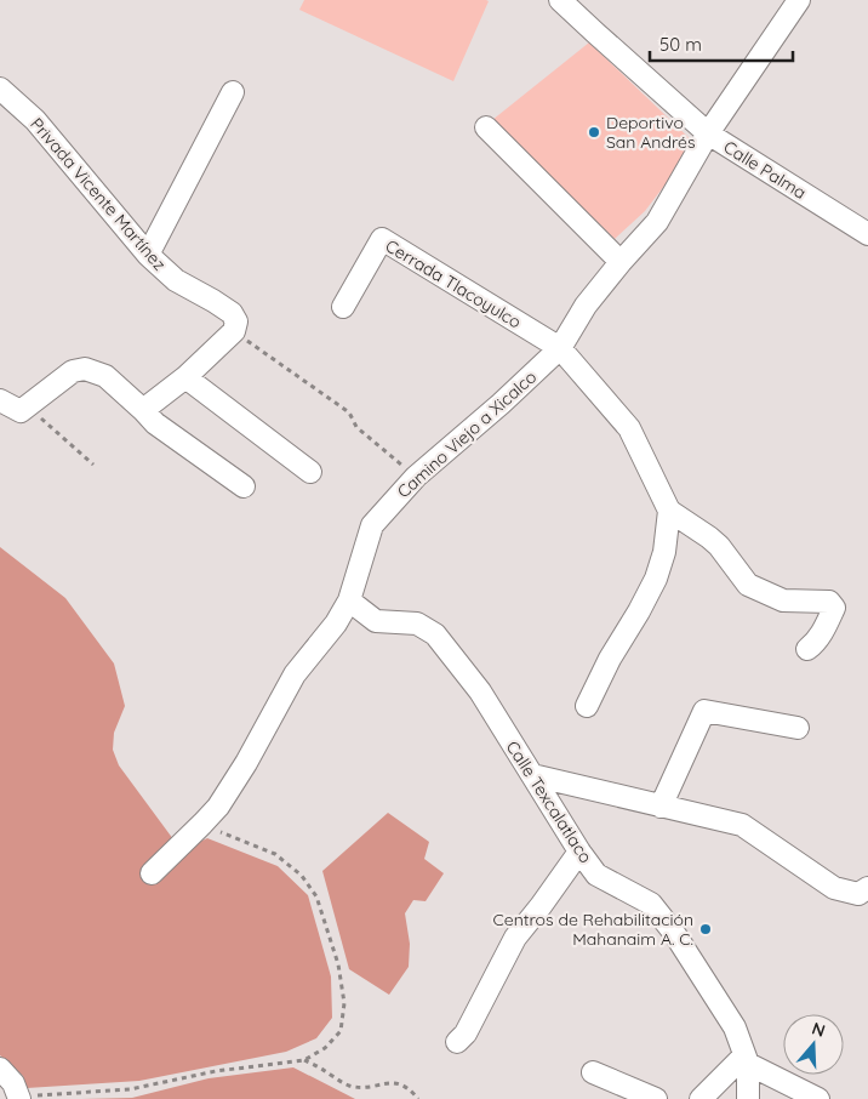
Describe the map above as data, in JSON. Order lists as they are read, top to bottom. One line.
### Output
{"streets":{"street":["Calle Palma","Privada Vicente Martínez","Cerrada Tlacoyulco","Camino Viejo a Xicalco","Calle Texcalatlaco"]},"crossings":[["Calle Palma","Camino Viejo a Xicalco"],["Cerrada Tlacoyulco","Camino Viejo a Xicalco"],["Camino Viejo a Xicalco","Calle Texcalatlaco"]],"places":["Deportivo San Andrés","Centros de Rehabilitación Mahanaim A. C."],"scale_bar":"50 m","north":"top"}
